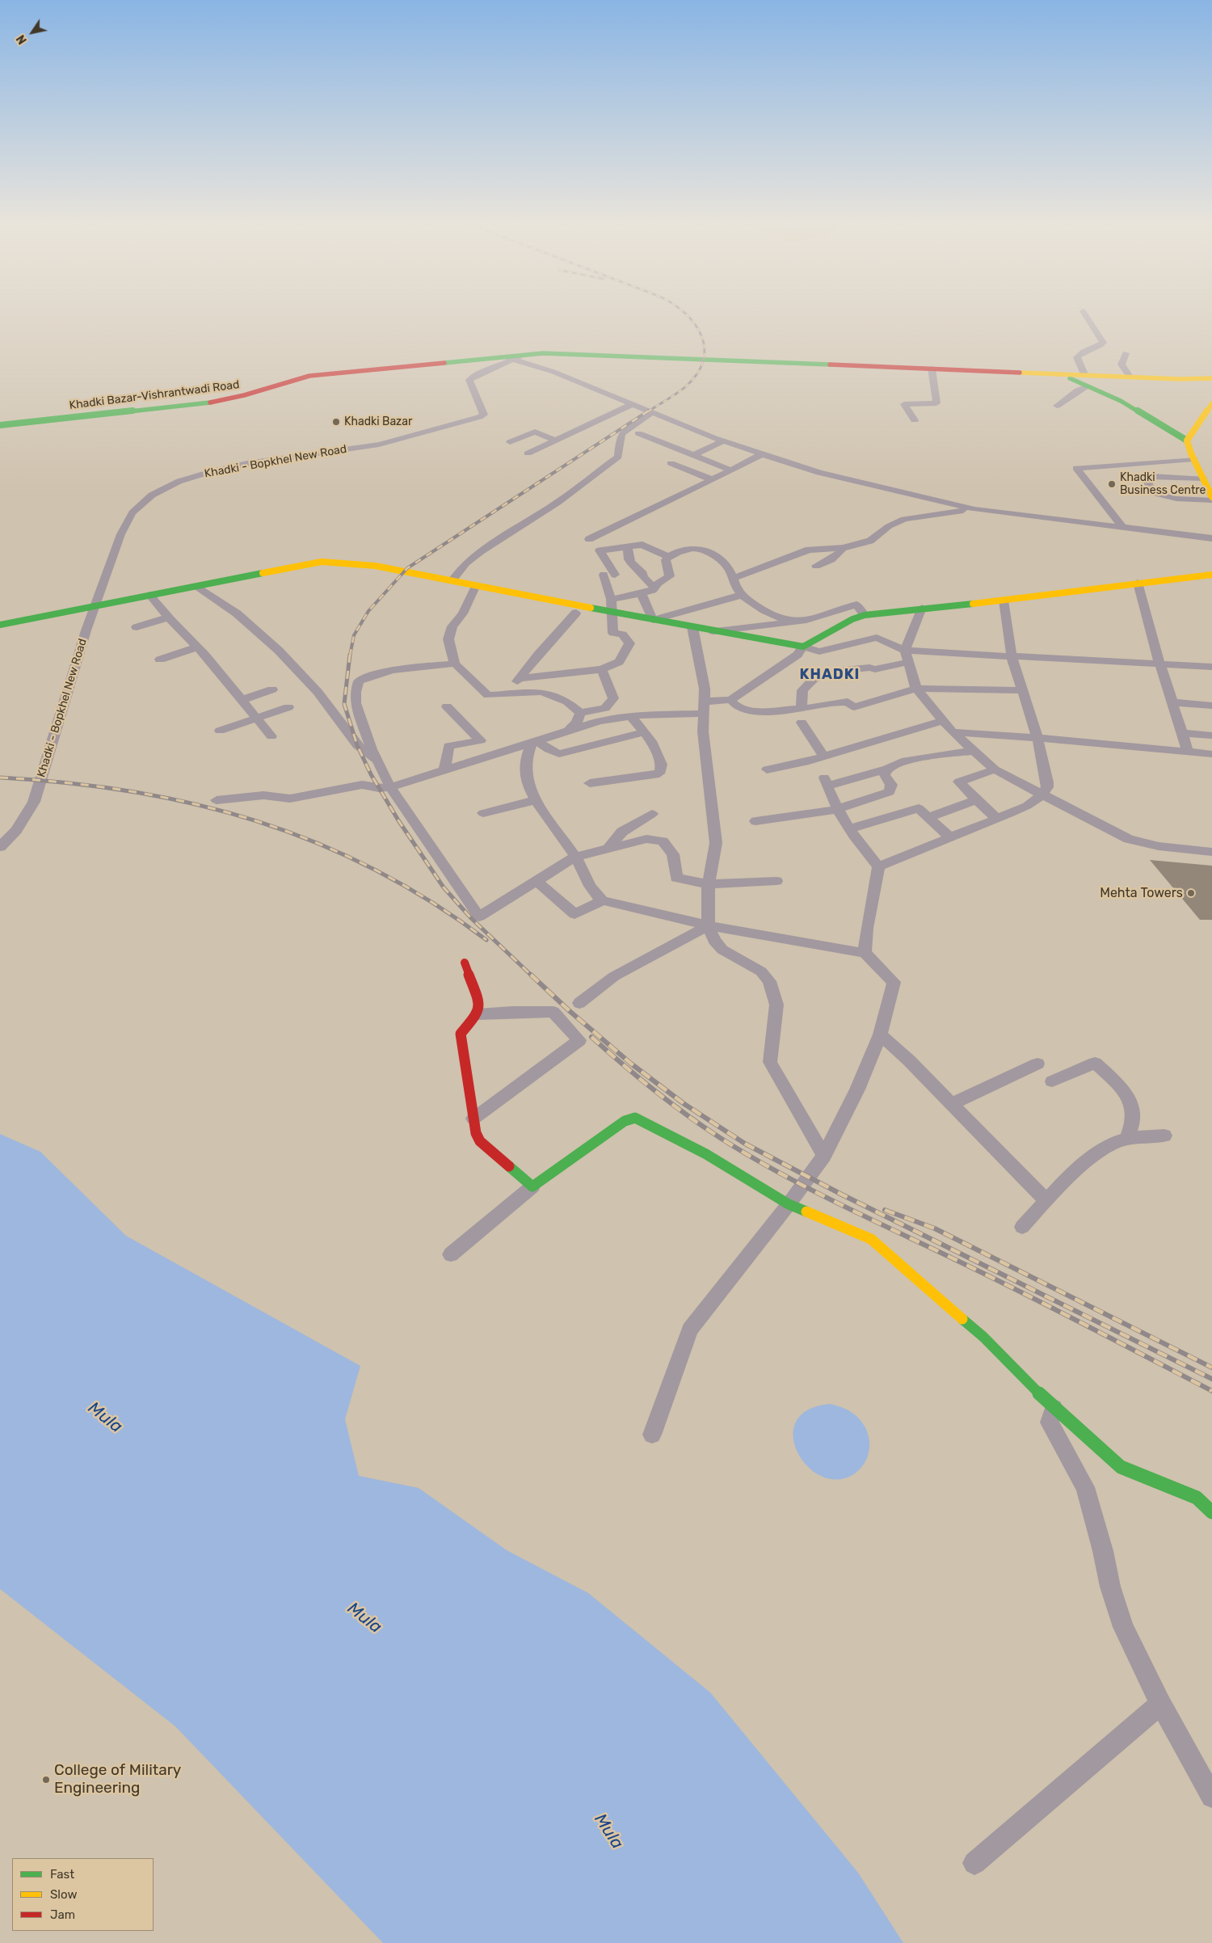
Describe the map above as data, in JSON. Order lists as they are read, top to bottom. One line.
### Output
{"streets":{"street":["Khadki Bazar-Vishrantwadi Road","Khadki - Bopkhel New Road"]},"districts":["KHADKI"],"water":["Mula"],"places":["Khadki Bazar","Khadki Business Centre","Mehta Towers","College of Military Engineering"],"legend":["Fast","Slow","Jam"],"north":"bottom left"}
